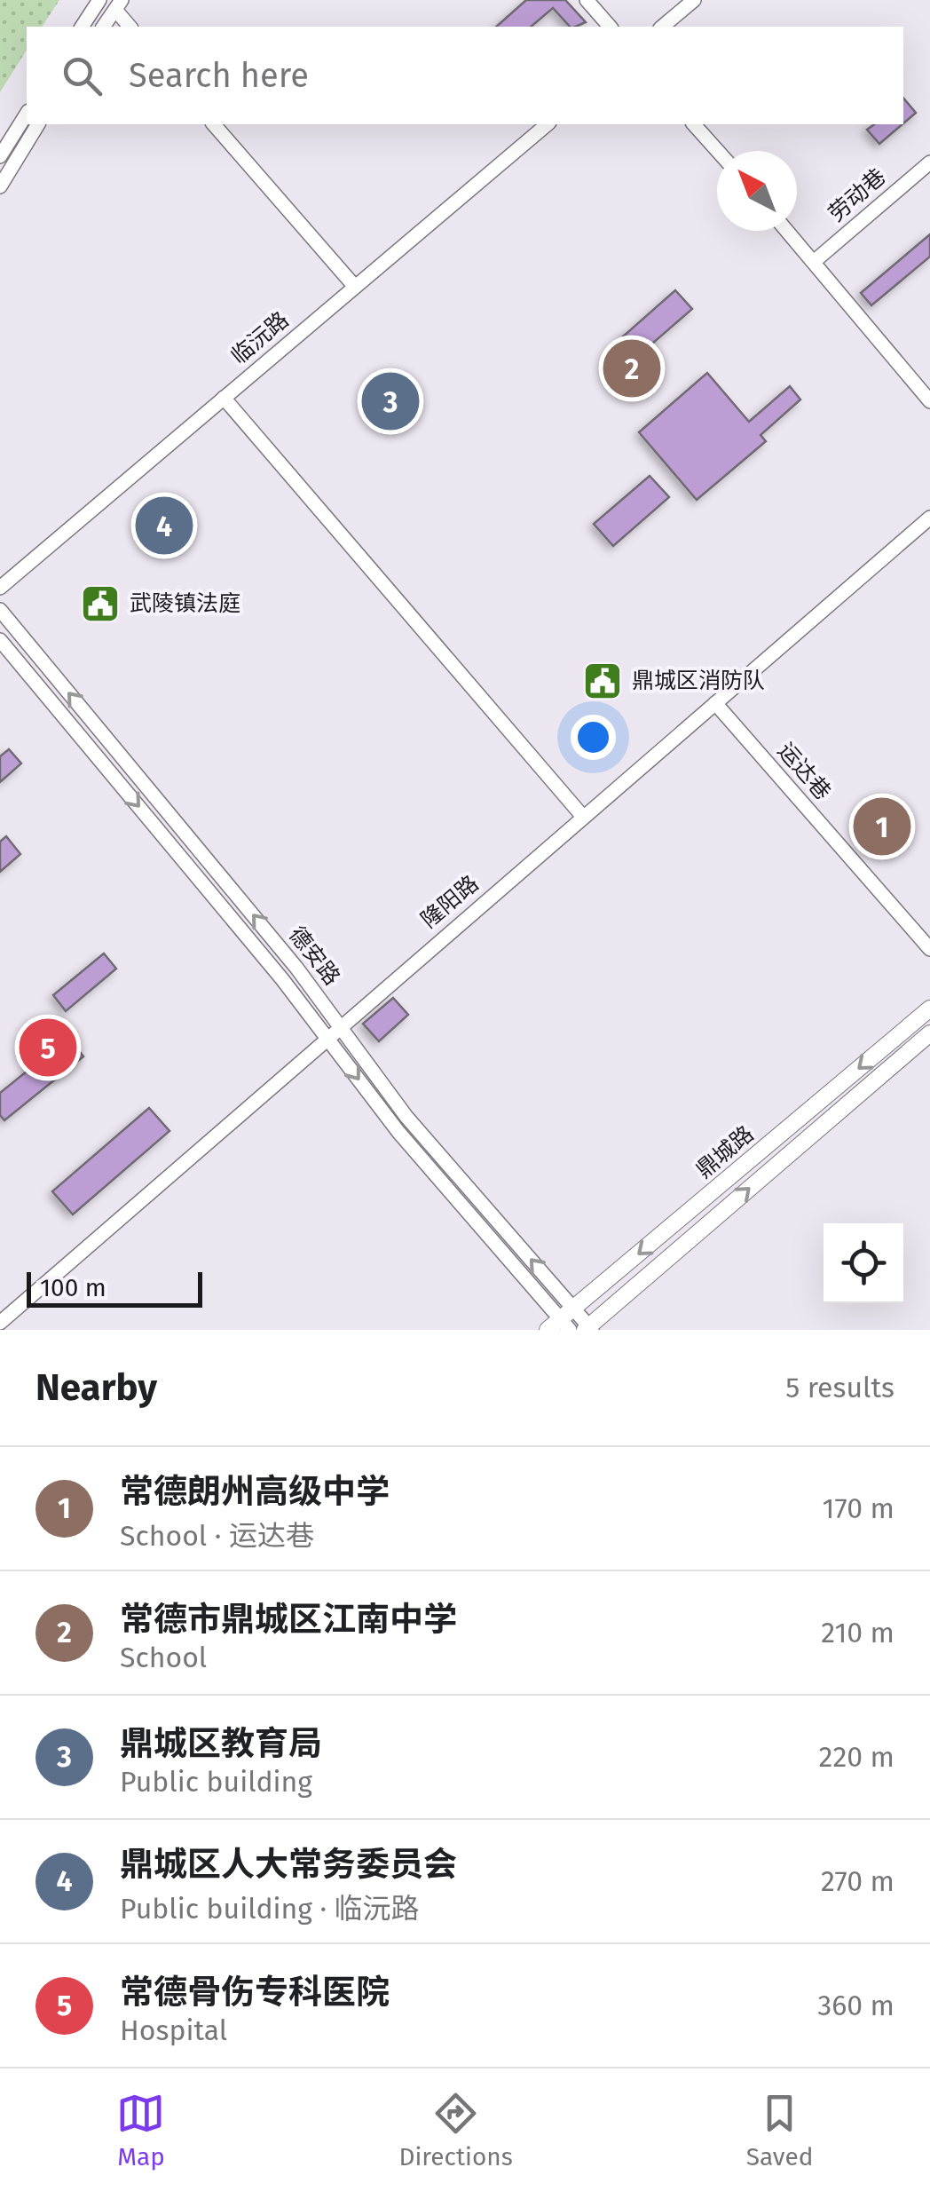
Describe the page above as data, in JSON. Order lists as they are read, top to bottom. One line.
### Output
{"streets":{"main road":["鼎城路"],"street":["劳动巷","临沅路","运达巷","隆阳路","德安路"]},"crossings":[["运达巷","隆阳路"],["隆阳路","德安路"],["德安路","鼎城路"]],"places":{"public building":["武陵镇法庭","鼎城区消防队"]},"scale_bar":"100 m","north":"top left","page":{"search":"Search here","pins":["2","3","4","1","5"],"scale":"100 m","heading":["Nearby","5 results"],"list":[{"mark":"1","name":"常德朗州高级中学","note":"School · 运达巷","value":"170 m"},{"mark":"2","name":"常德市鼎城区江南中学","note":"School","value":"210 m"},{"mark":"3","name":"鼎城区教育局","note":"Public building","value":"220 m"},{"mark":"4","name":"鼎城区人大常务委员会","note":"Public building · 临沅路","value":"270 m"},{"mark":"5","name":"常德骨伤专科医院","note":"Hospital","value":"360 m"}],"nav":["Map","Directions","Saved"]}}
